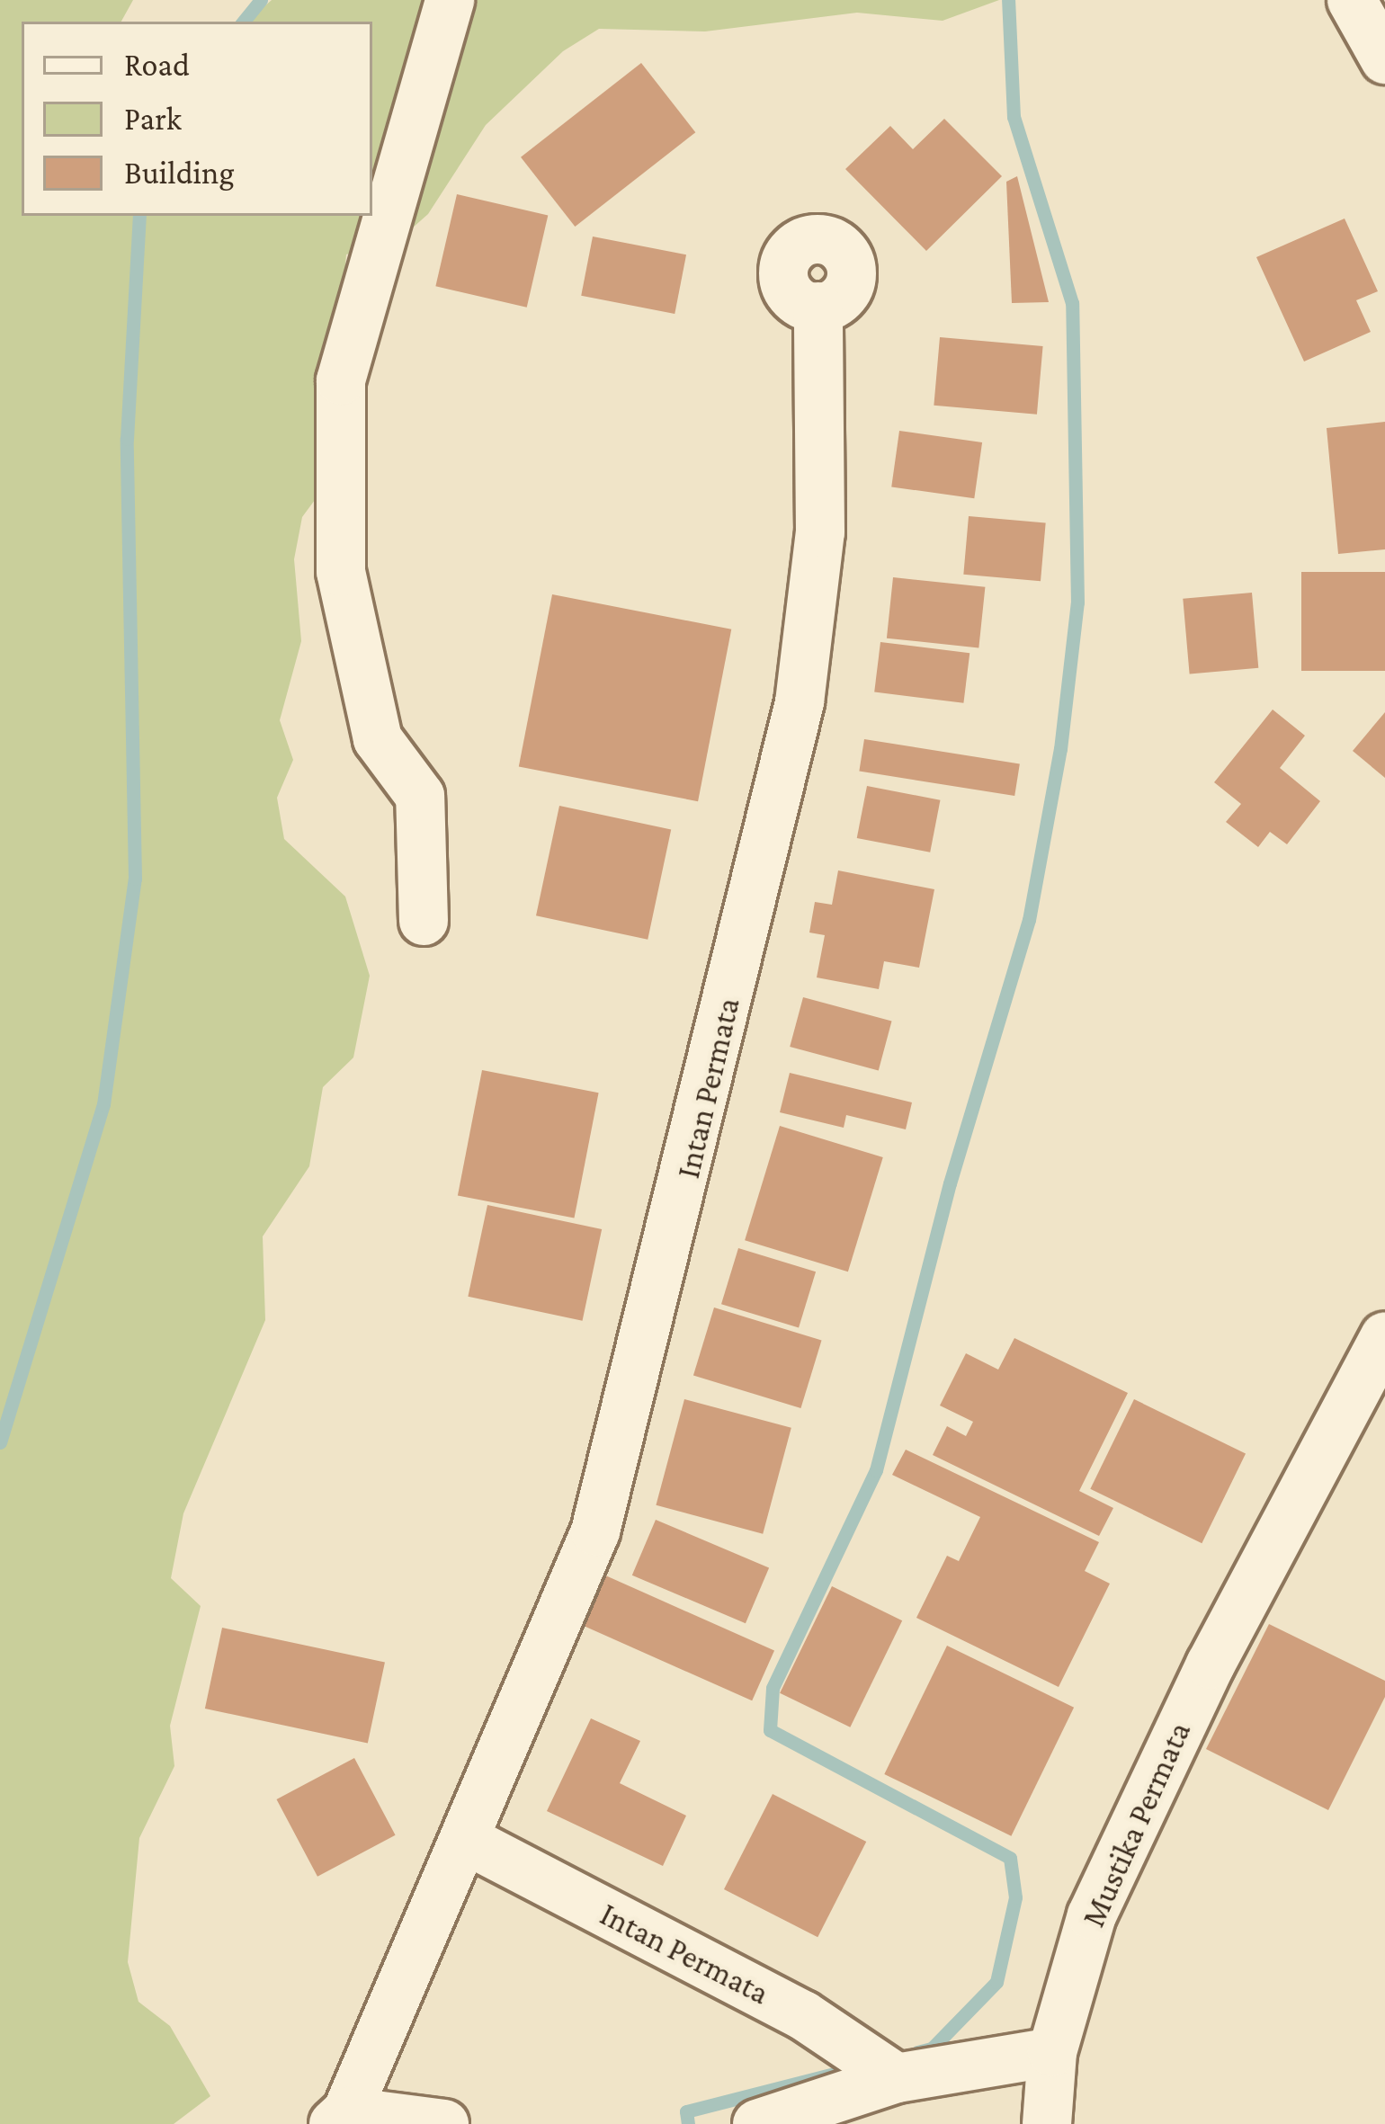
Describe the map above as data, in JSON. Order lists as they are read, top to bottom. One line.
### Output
{"streets":{"street":["Intan Permata","Mustika Permata"]},"legend":["Road","Park","Building"]}
